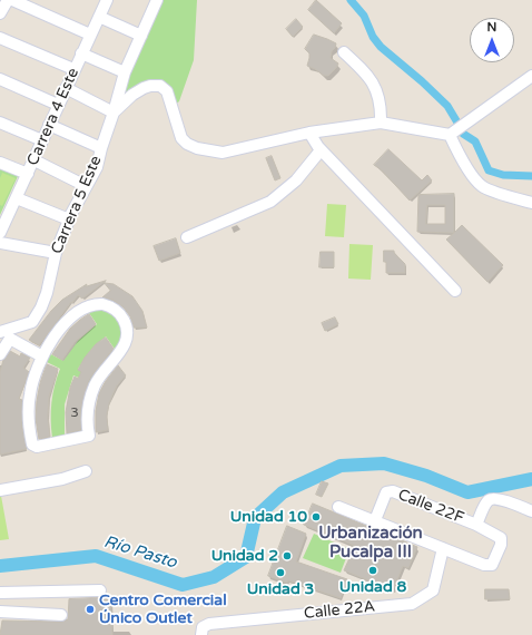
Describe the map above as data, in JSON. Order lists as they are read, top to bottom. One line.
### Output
{"streets":{"street":["Carrera 4 Este","Carrera 5 Este","Calle 22F","Calle 22A"]},"crossings":[["Calle 22F","Calle 22A"]],"districts":["Urbanización Pucalpa III"],"water":["Río Pasto"],"places":["Unidad 10","Unidad 2","Unidad 8","Unidad 3","Centro Comercial Único Outlet"],"house_numbers":["3"],"north":"top"}
